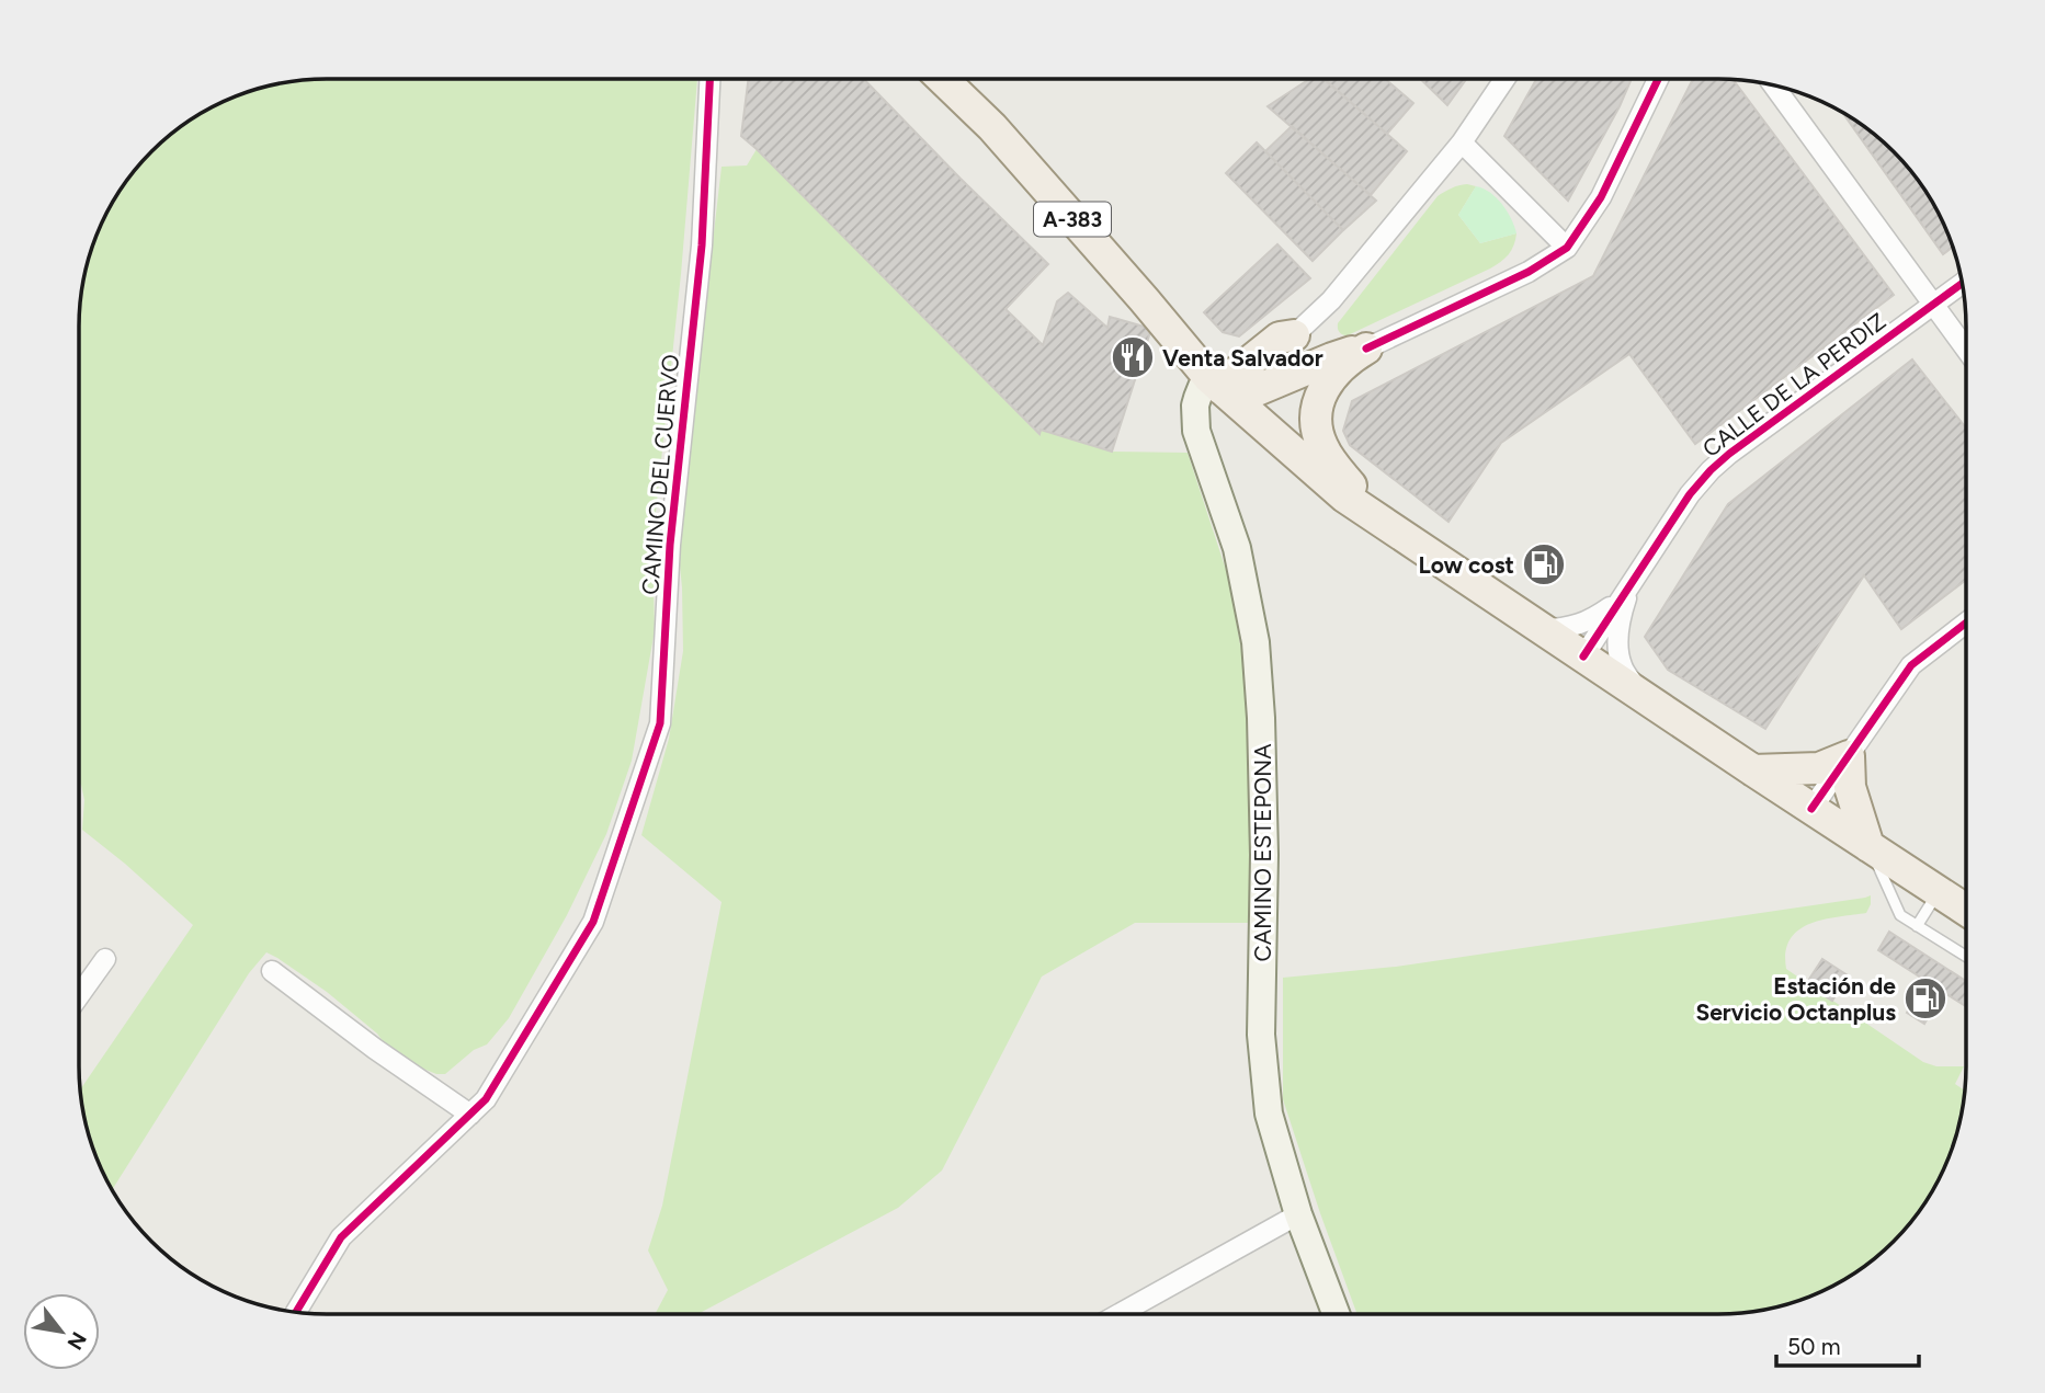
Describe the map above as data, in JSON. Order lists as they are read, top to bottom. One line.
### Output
{"streets":{"main road":["A-383","CAMINO ESTEPONA"],"street":["CALLE DE LA PERDIZ","CAMINO DEL CUERVO"]},"crossings":[["A-383","CALLE DE LA PERDIZ"],["A-383","CAMINO ESTEPONA"]],"places":{"restaurant":["Venta Salvador"],"fuel station":["Low cost","Estación de Servicio Octanplus"]},"scale_bar":"50 m","north":"bottom right"}
